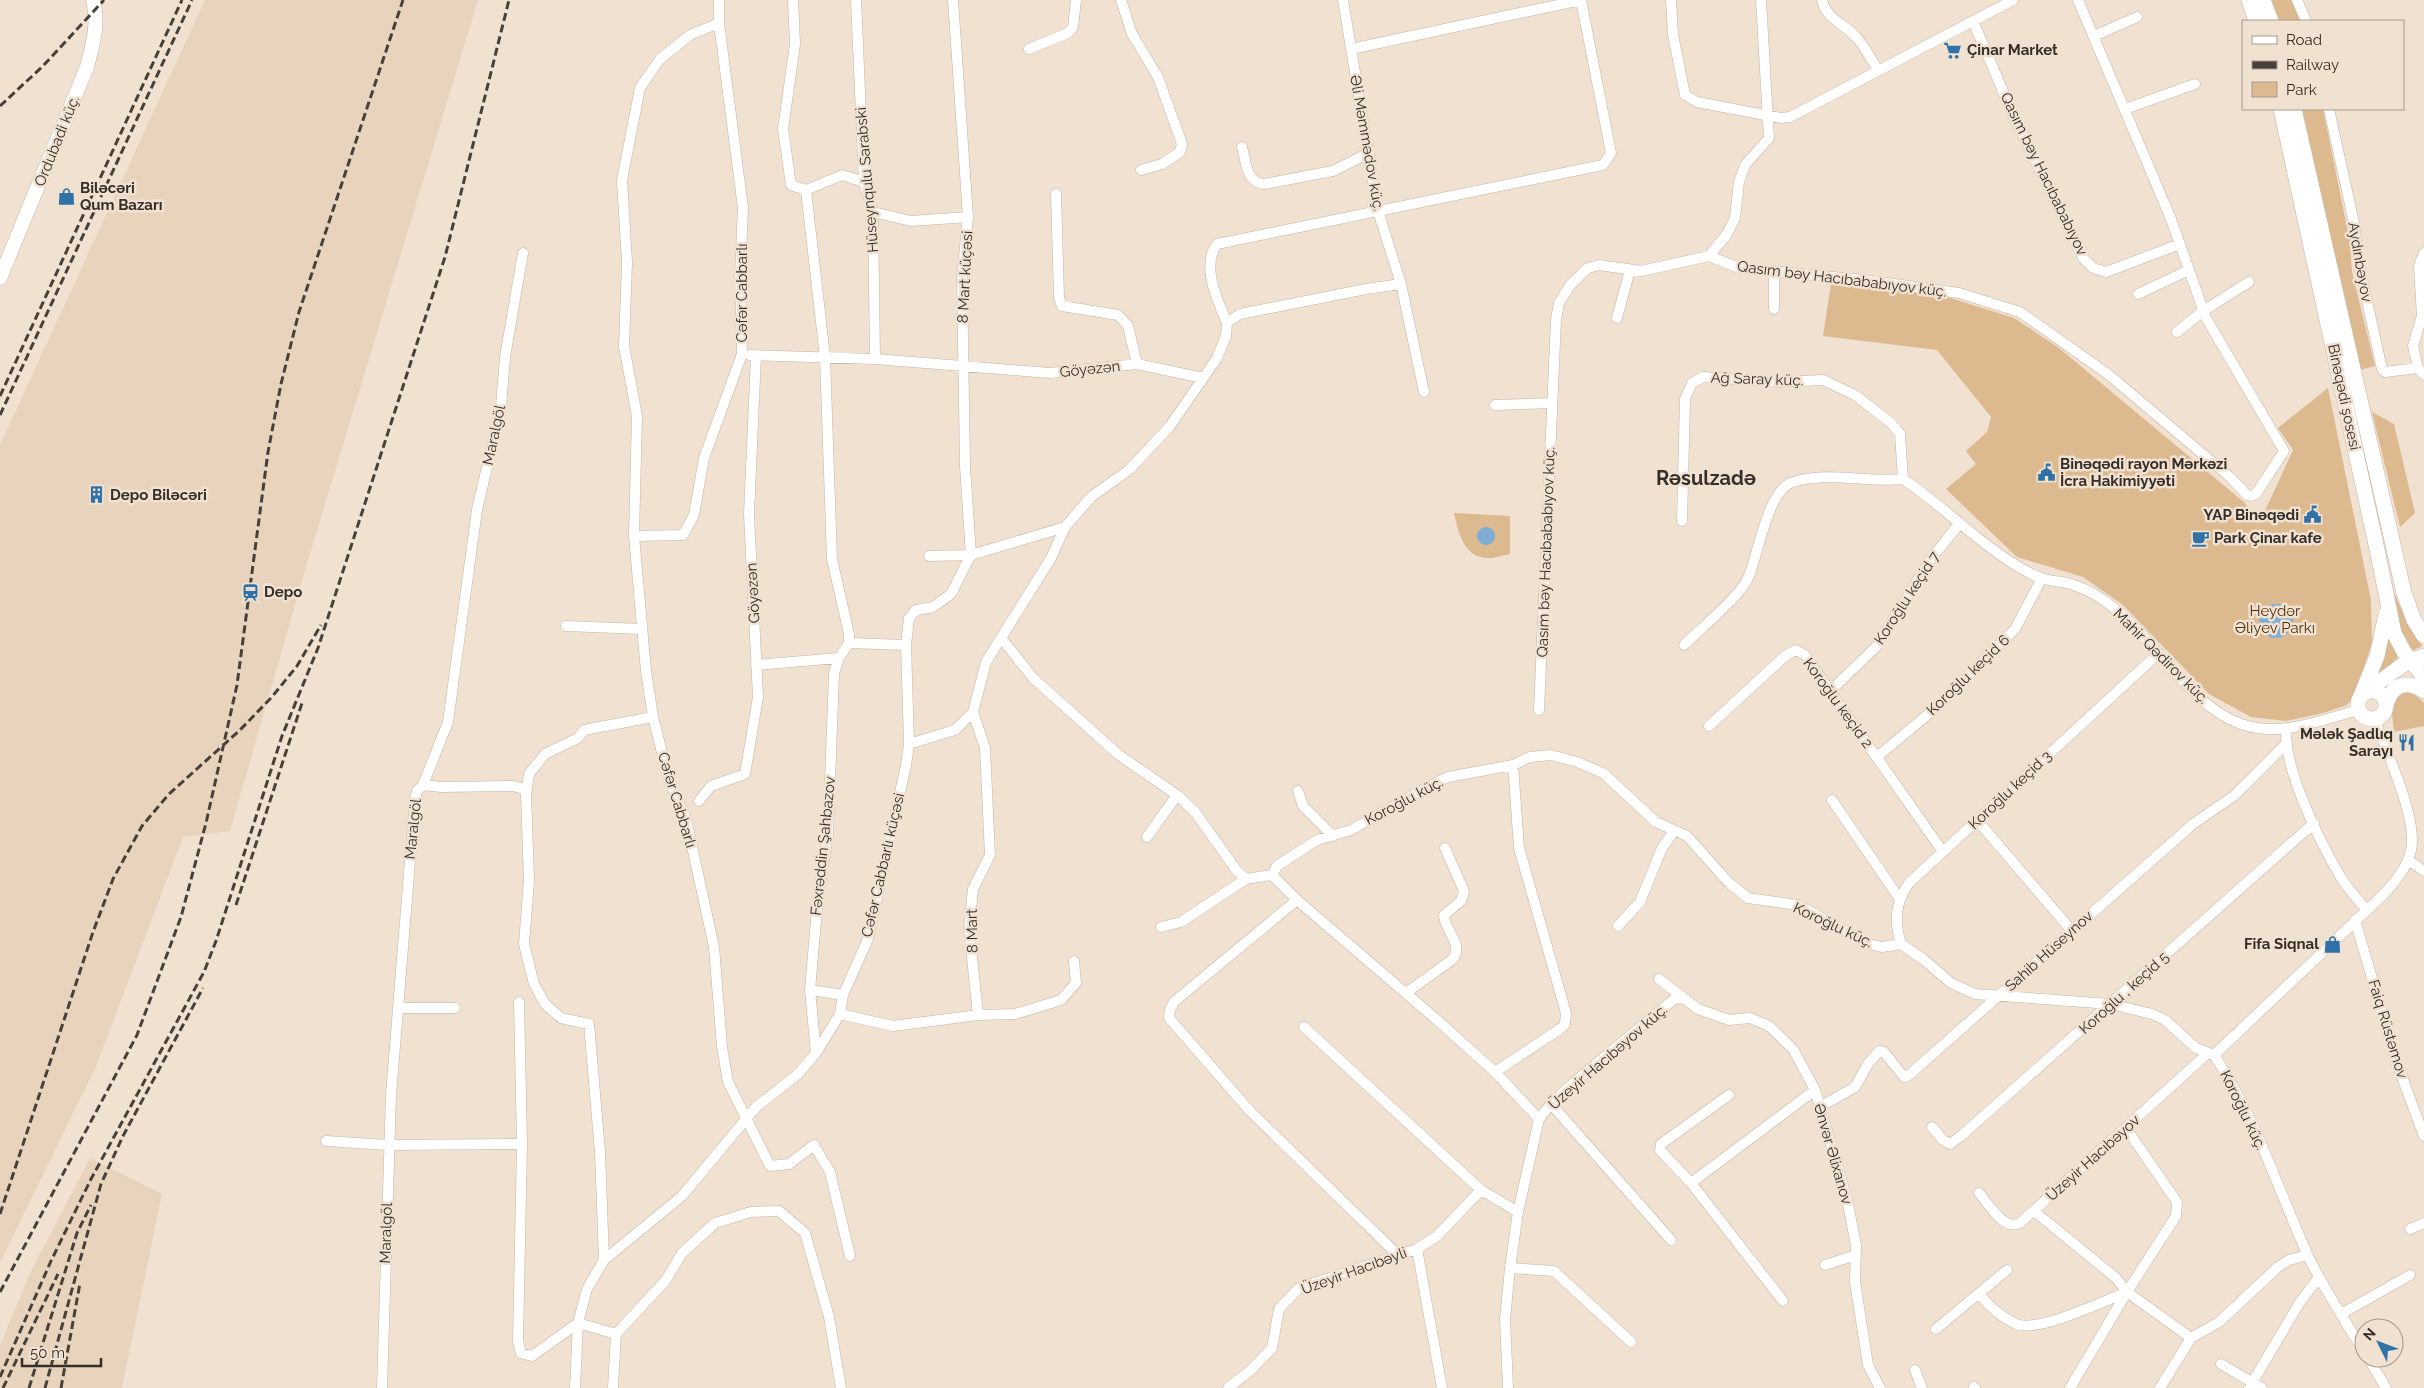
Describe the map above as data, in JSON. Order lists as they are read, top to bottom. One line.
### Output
{"streets":{"main road":["Ordubadi küç.","Binəqədi şosesi"],"street":["Əli Məmmədov küç.","Qasım bəy Hacıbababıyov","Hüseynqulu Sarabski","Aydınbəyov","8 Mart küçəsi","Qasım bəy Hacıbababıyov küç.","Cəfər Cabbarlı","Göyəzən","Ağ Saray küç.","Maralgöl","Koroğlu keçid 7","Mahir Qədirov küç.","Koroğlu keçid 6","Koroğlu keçid 2","Koroğlu keçid 3","Koroğlu küç.","Fəxrəddin Şahbazov","Cəfər Cabbarlı küçəsi","8 Mart","Sahib Hüseynov","Koroğlu , keçid 5","Faiq Rüstəmov","Üzeyir Hacıbəyov küç.","Ənvər Əlixanov","Üzeyir Hacıbəyov","Üzeyir Hacıbəyli"]},"crossings":[["Hüseynqulu Sarabski","Göyəzən"],["8 Mart küçəsi","Göyəzən"],["Cəfər Cabbarlı","Göyəzən"],["Cəfər Cabbarlı","Cəfər Cabbarlı küçəsi"],["Ağ Saray küç.","Mahir Qədirov küç."],["Koroğlu keçid 7","Mahir Qədirov küç."],["Koroğlu keçid 7","Koroğlu keçid 2"],["Mahir Qədirov küç.","Koroğlu keçid 6"],["Mahir Qədirov küç.","Koroğlu keçid 3"],["Koroğlu keçid 6","Koroğlu keçid 2"],["Koroğlu keçid 2","Koroğlu keçid 3"],["Koroğlu küç.","Sahib Hüseynov"],["Koroğlu küç.","Koroğlu , keçid 5"],["Koroğlu küç.","Üzeyir Hacıbəyov"],["Fəxrəddin Şahbazov","Cəfər Cabbarlı küçəsi"],["Sahib Hüseynov","Ənvər Əlixanov"],["Faiq Rüstəmov","Üzeyir Hacıbəyov"],["Üzeyir Hacıbəyov küç.","Ənvər Əlixanov"]],"districts":["Rəsulzadə"],"parks":["Heydər Əliyev Parkı"],"places":{"supermarket":["Çinar Market"],"shop":["Biləcəri Qum Bazarı","Fifa Siqnal"],"public building":["Binəqədi rayon Mərkəzi İcra Hakimiyyəti","YAP Binəqədi"],"building":["Depo Biləcəri"],"cafe":["Park Çinar kafe"],"station":["Depo"],"restaurant":["Mələk Şadlıq Sarayı"]},"legend":["Road","Railway","Park"],"scale_bar":"50 m","north":"top left"}
